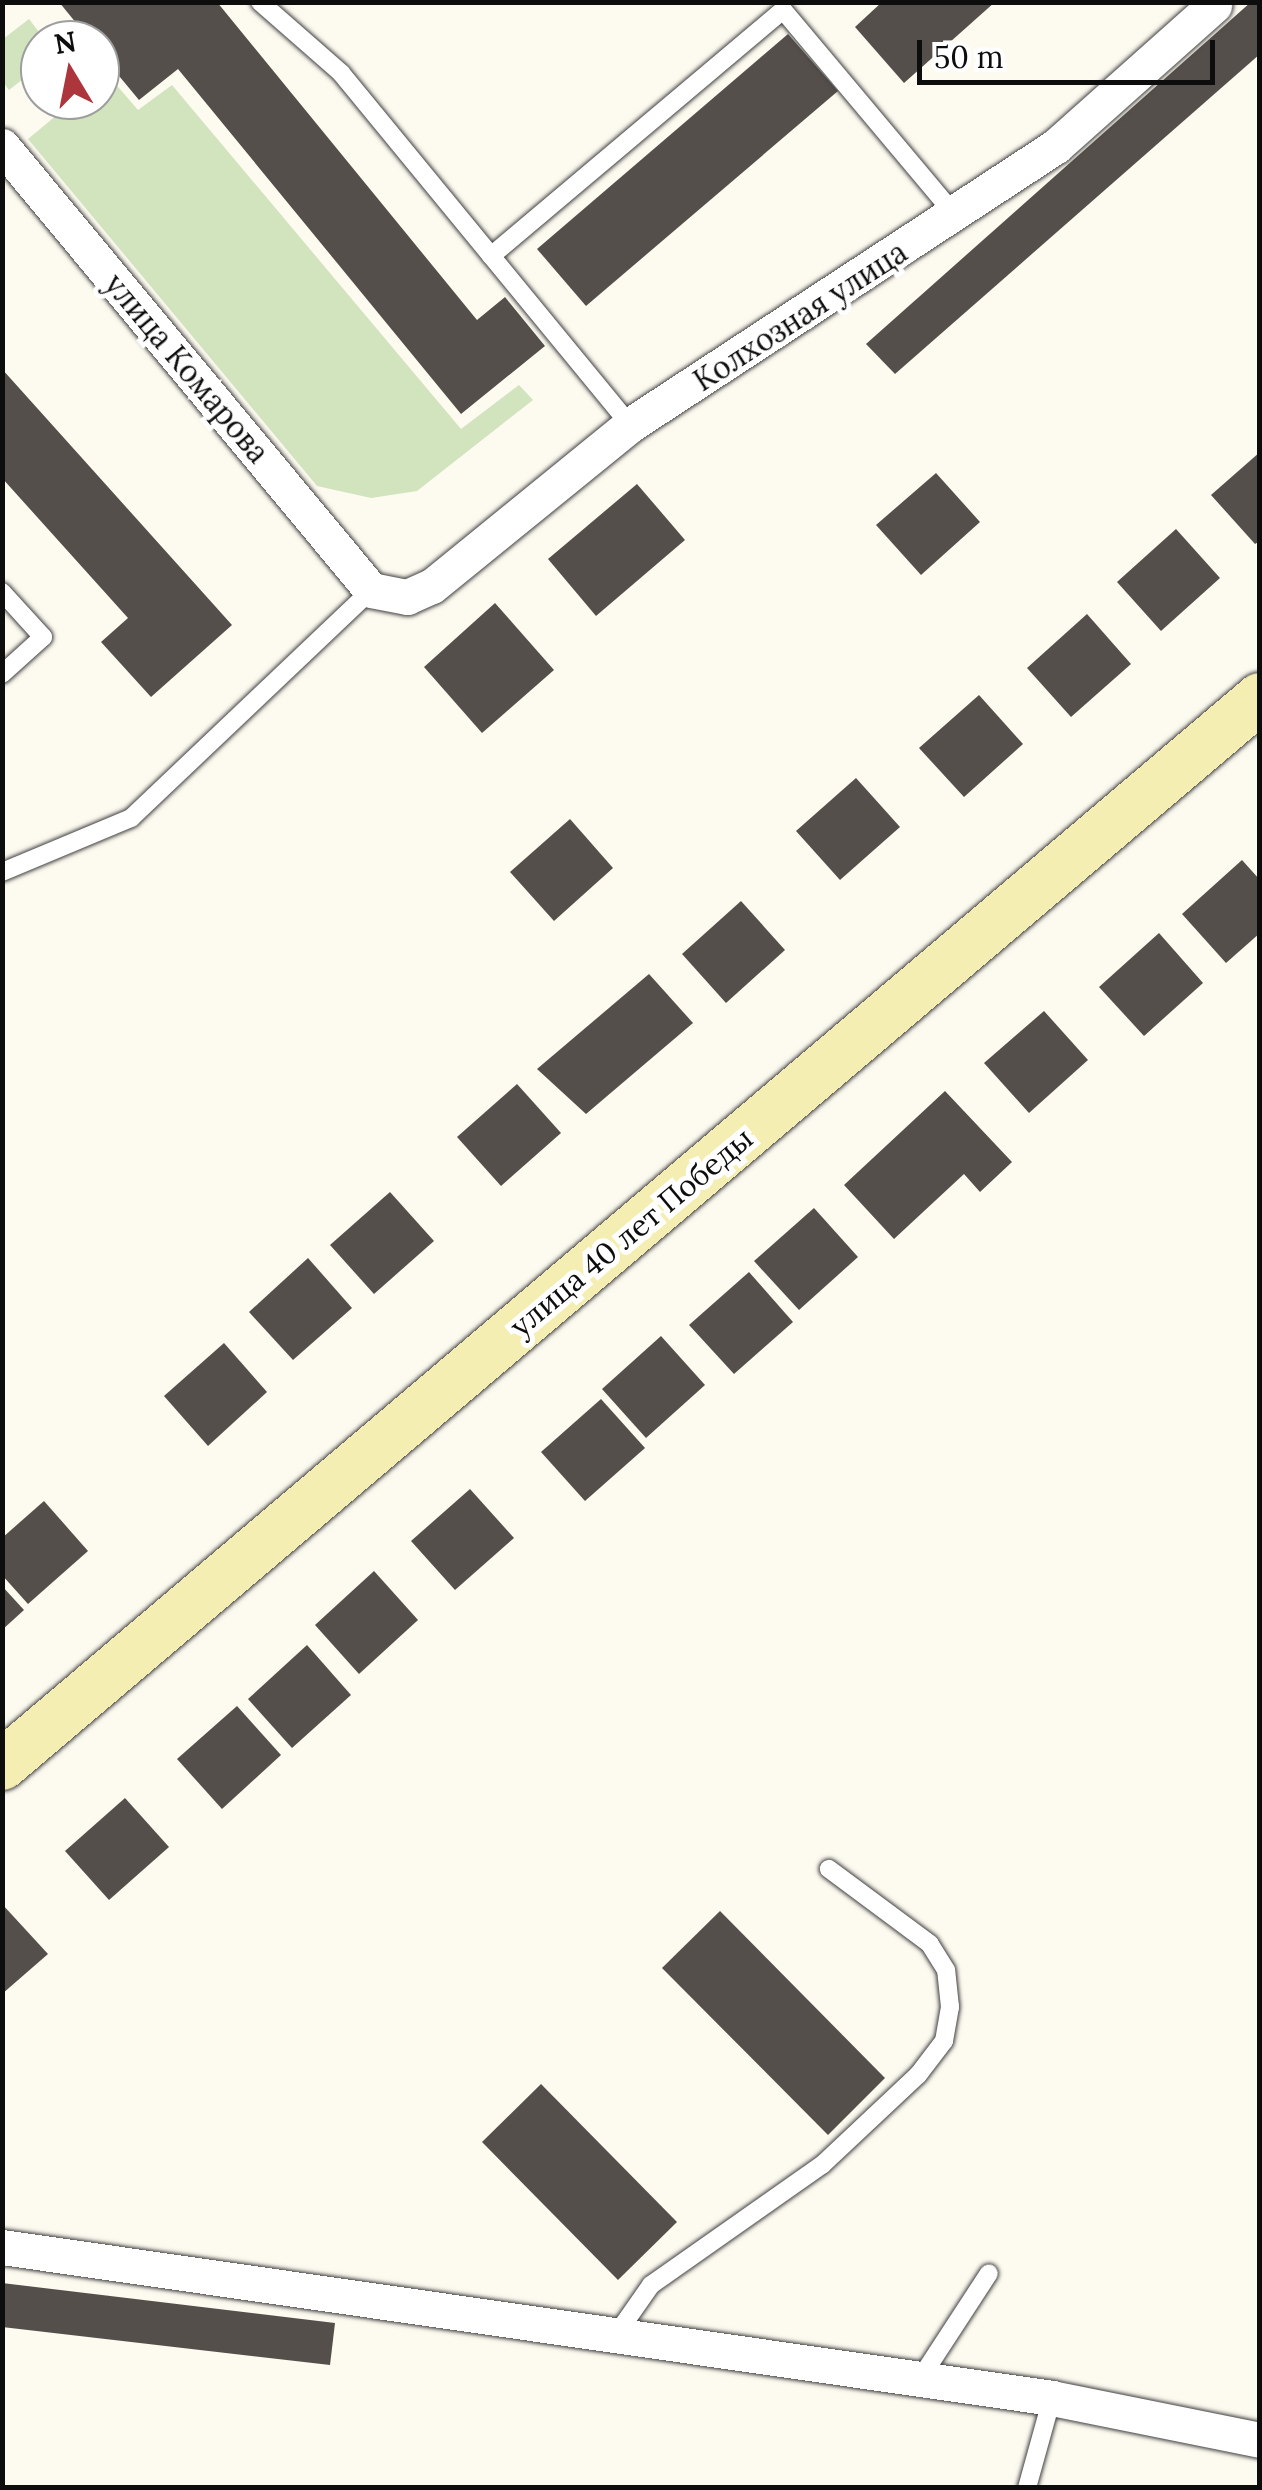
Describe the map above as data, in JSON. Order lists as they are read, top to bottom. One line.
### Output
{"streets":{"street":["Колхозная улица","улица Комарова","улица 40 лет Победы"]},"crossings":[["Колхозная улица","улица Комарова"]],"scale_bar":"50 m","north":"top"}
